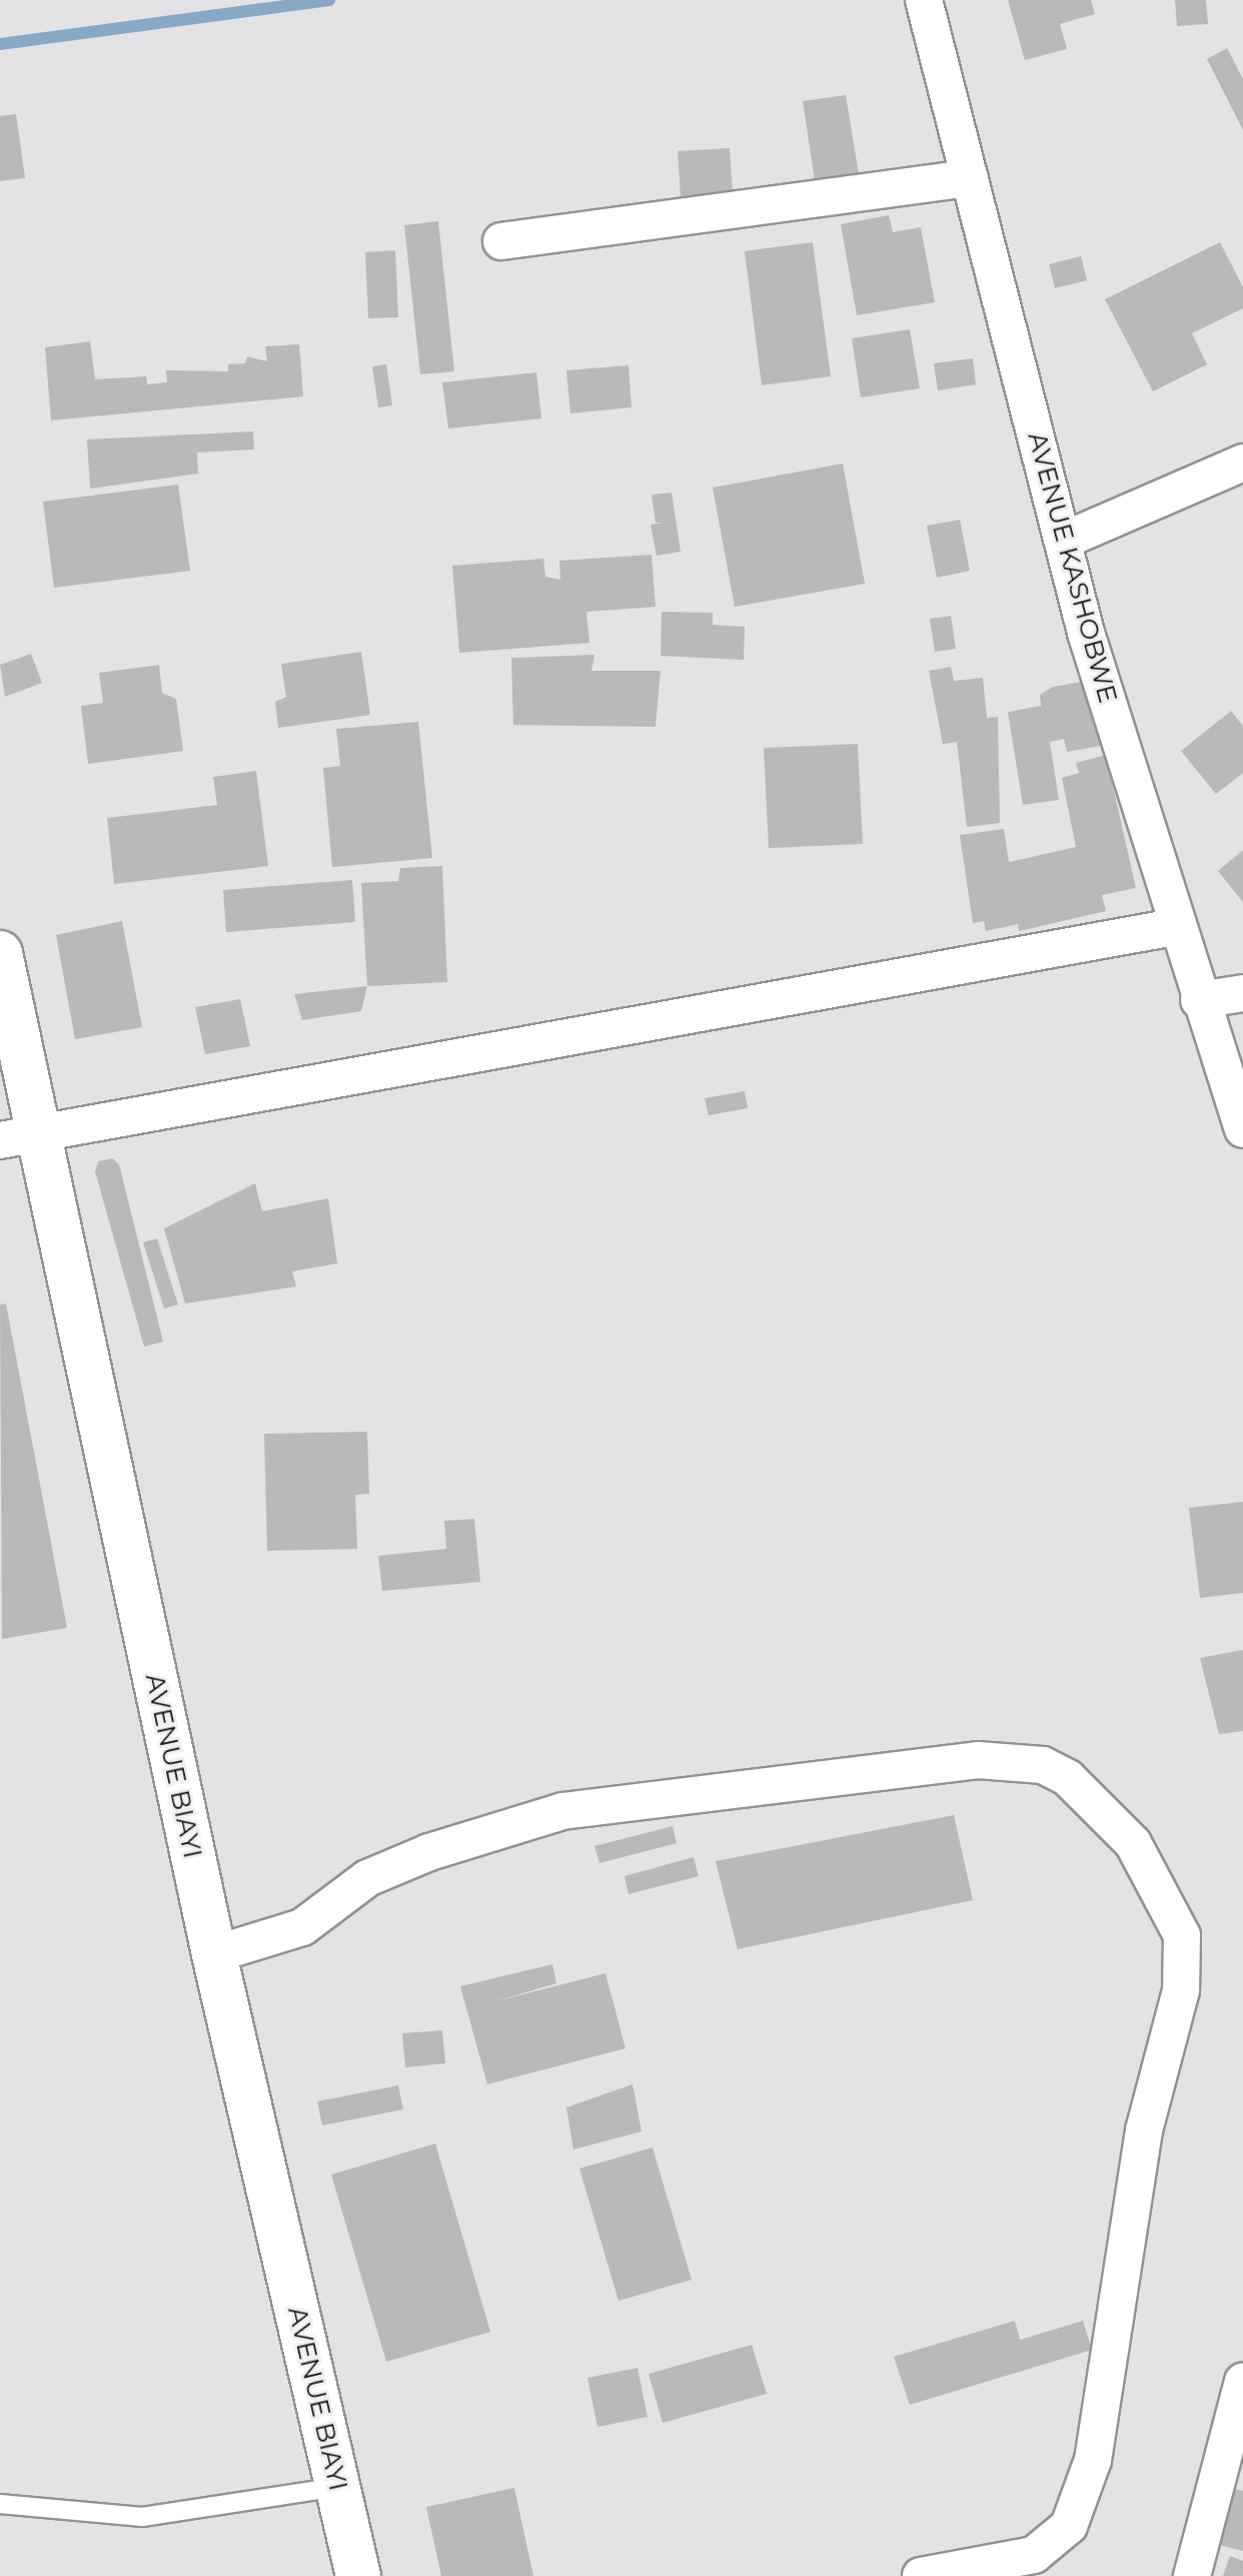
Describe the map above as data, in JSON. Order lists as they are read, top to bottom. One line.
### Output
{"streets":{"street":["AVENUE KASHOBWE","AVENUE BIAYI"]}}
